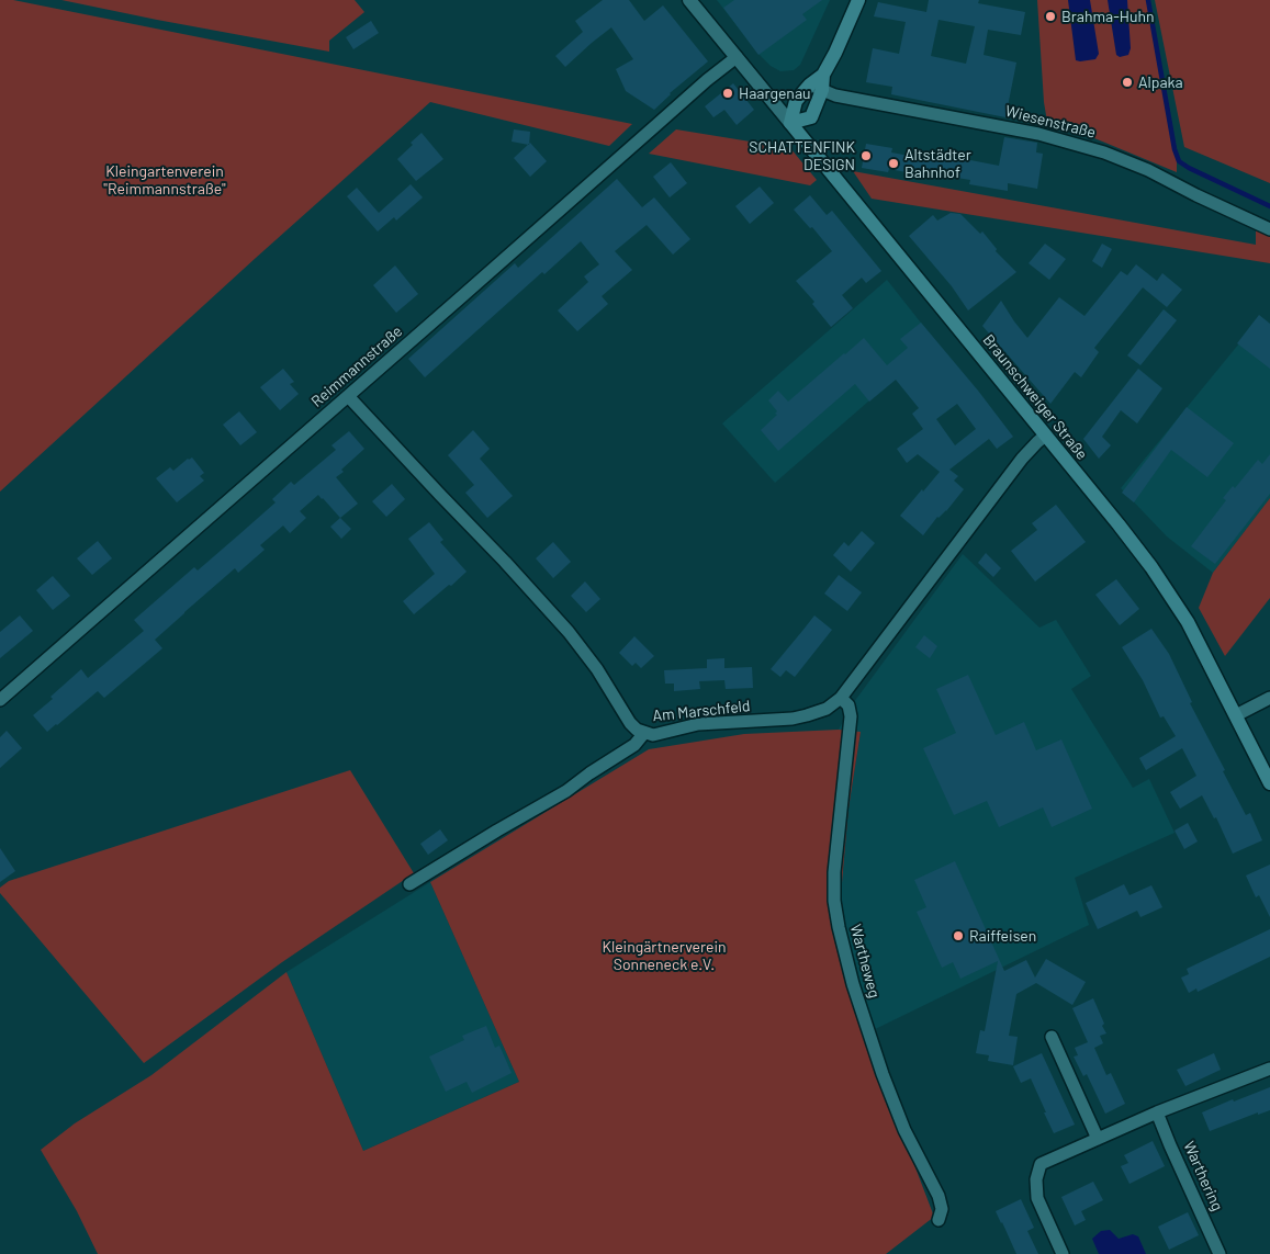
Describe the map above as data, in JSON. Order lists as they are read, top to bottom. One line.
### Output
{"streets":{"main road":["Braunschweiger Straße"],"street":["Wiesenstraße","Reimmannstraße","Am Marschfeld","Wartheweg","Warthering"]},"crossings":[["Reimmannstraße","Braunschweiger Straße"],["Reimmannstraße","Am Marschfeld"],["Braunschweiger Straße","Am Marschfeld"],["Am Marschfeld","Wartheweg"]],"parks":["Kleingartenverein \"Reimmannstraße\"","Kleingärtnerverein Sonneneck e.V."],"places":["Brahma-Huhn","Alpaka","Haargenau","SCHATTENFINK DESIGN","Altstädter Bahnhof","Raiffeisen"]}
